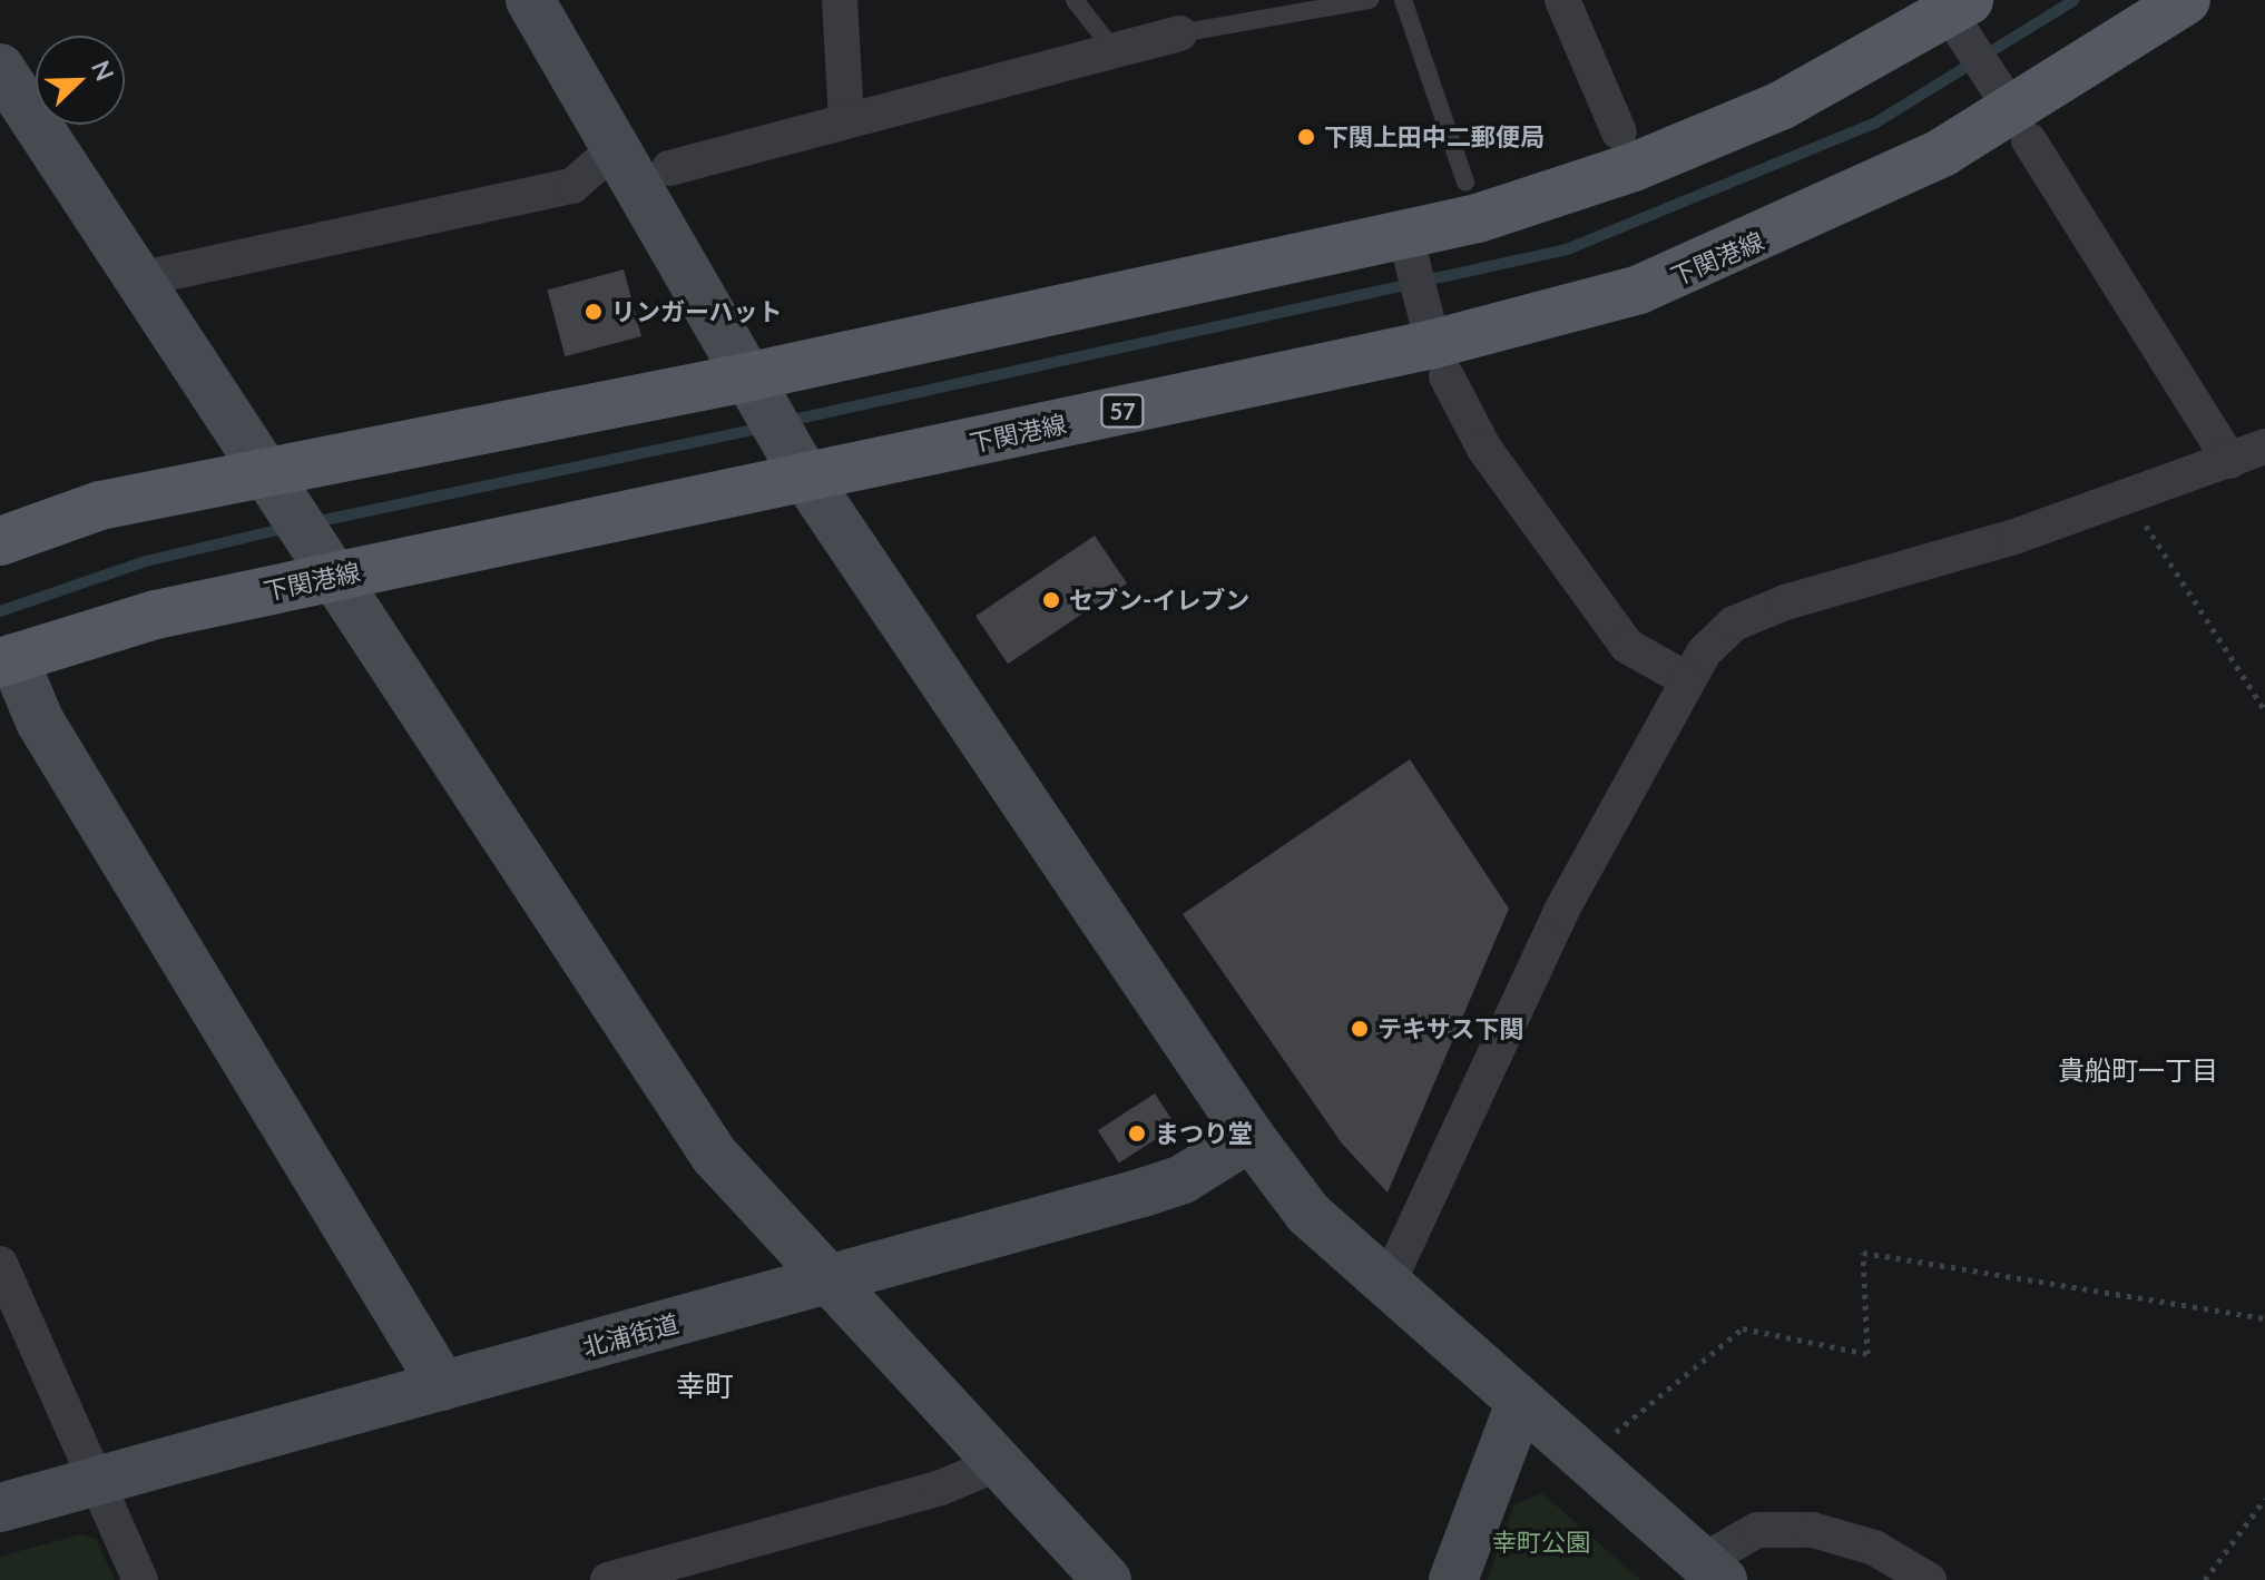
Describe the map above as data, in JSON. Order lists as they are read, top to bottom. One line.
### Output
{"streets":{"main road":["下関港線","57"],"street":["北浦街道"]},"districts":["貴船町一丁目","幸町"],"parks":["幸町公園"],"places":["下関上田中二郵便局","リンガーハット","セブン-イレブン","テキサス下関","まつり堂"],"north":"top right"}
